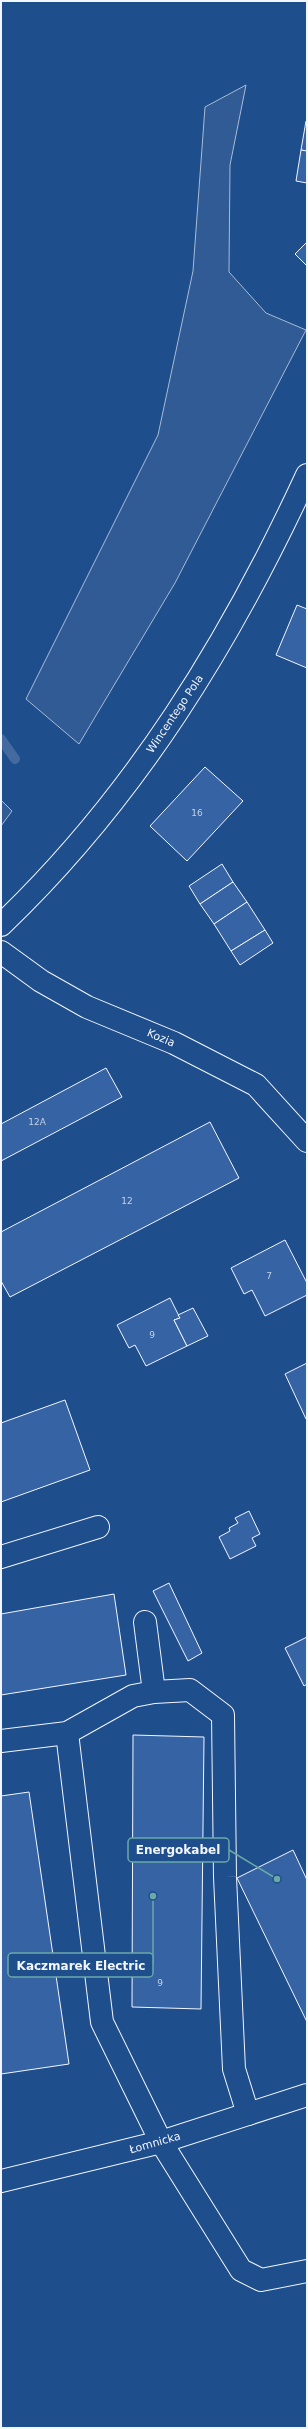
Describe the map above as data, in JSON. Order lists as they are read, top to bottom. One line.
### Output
{"streets":{"street":["Wincentego Pola","Kozia","Łomnicka"]},"places":["Energokabel","Kaczmarek Electric"],"house_numbers":["16","12A","12","7","9","9"]}
